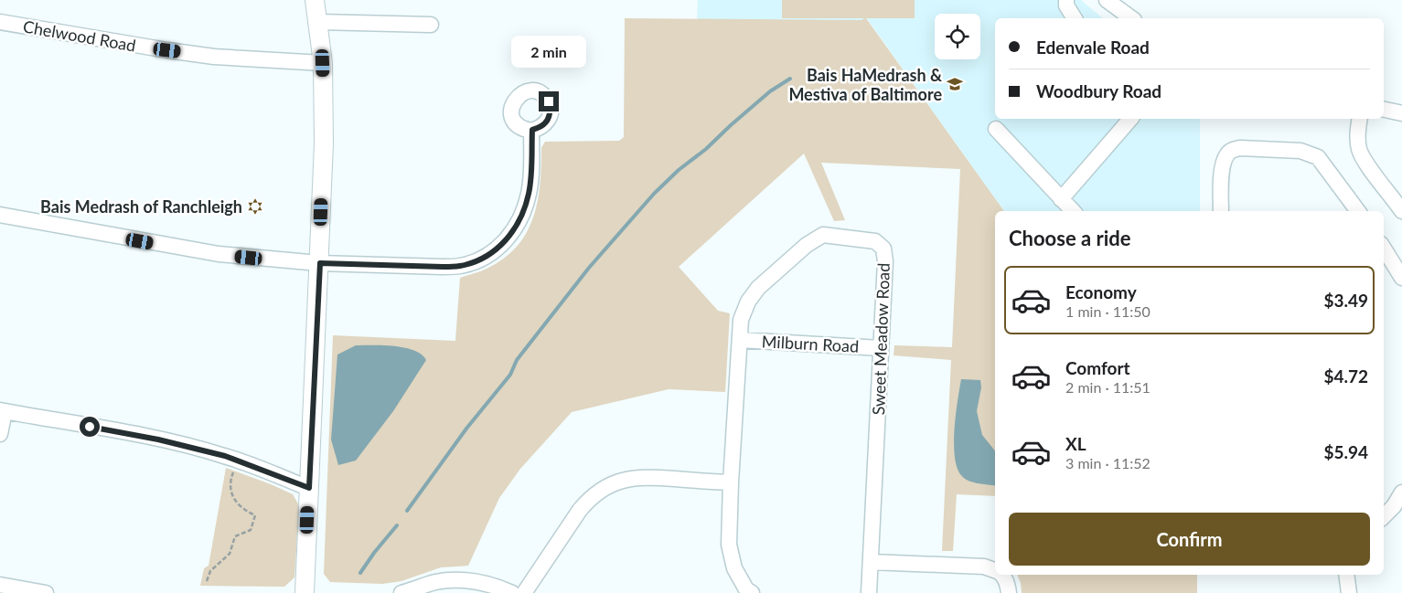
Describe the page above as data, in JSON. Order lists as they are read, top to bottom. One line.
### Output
{"streets":{"street":["Chelwood Road","Sweet Meadow Road","Milburn Road"]},"crossings":[["Sweet Meadow Road","Milburn Road"]],"places":{"school or university":["Bais HaMedrash & Mestiva of Baltimore"],"synagogue":["Bais Medrash of Ranchleigh"]},"page":{"banner":["Edenvale Road","Woodbury Road"],"bubble":"2 min","heading":"Choose a ride","list":[{"name":"Economy","note":"1 min · 11:50","value":"$3.49"},{"name":"Comfort","note":"2 min · 11:51","value":"$4.72"},{"name":"XL","note":"3 min · 11:52","value":"$5.94"}],"buttons":"Confirm"}}
